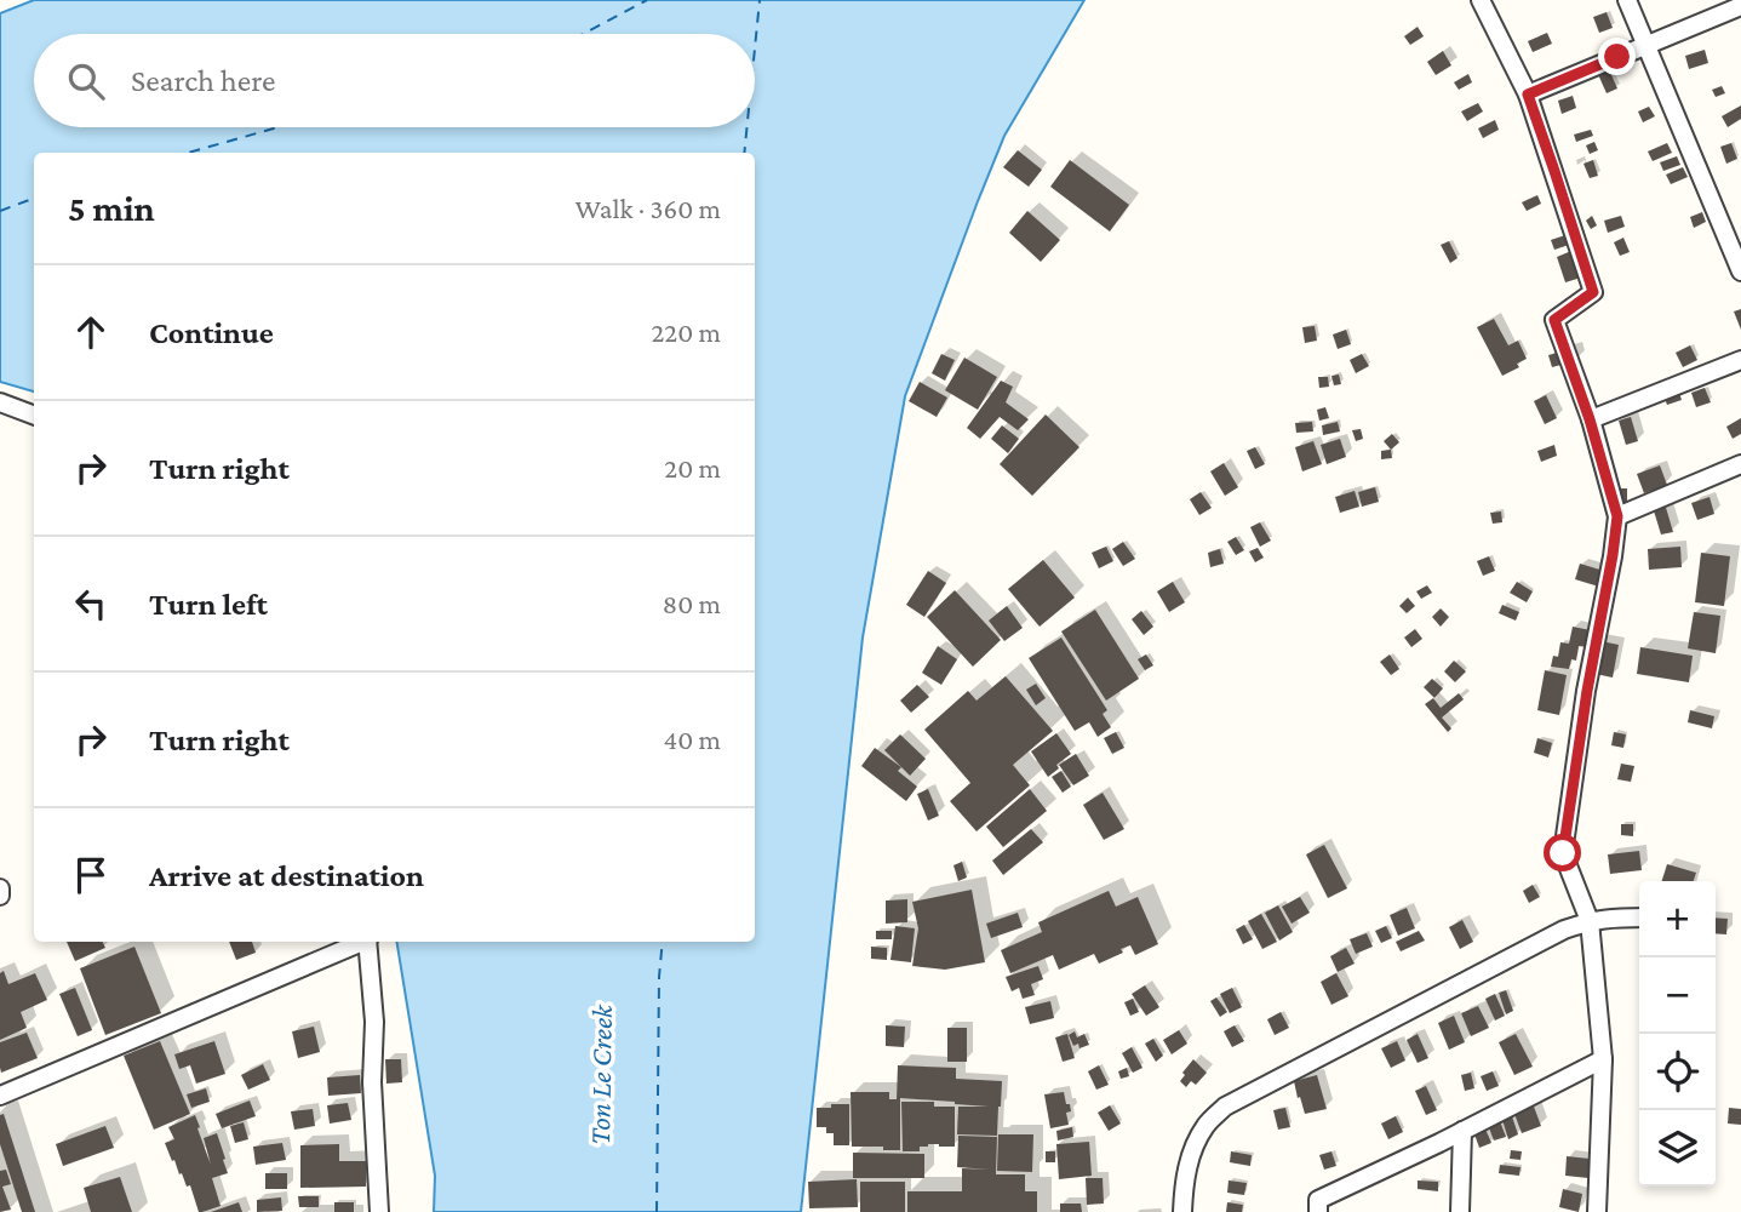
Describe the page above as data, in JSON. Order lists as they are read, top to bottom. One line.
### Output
{"water":["Ton Le Creek"],"page":{"search":"Search here","heading":["5 min","Walk · 360 m"],"list":[["Continue","220 m"],["Turn right","20 m"],["Turn left","80 m"],["Turn right","40 m"],"Arrive at destination"],"map_buttons":["+","−"]}}
